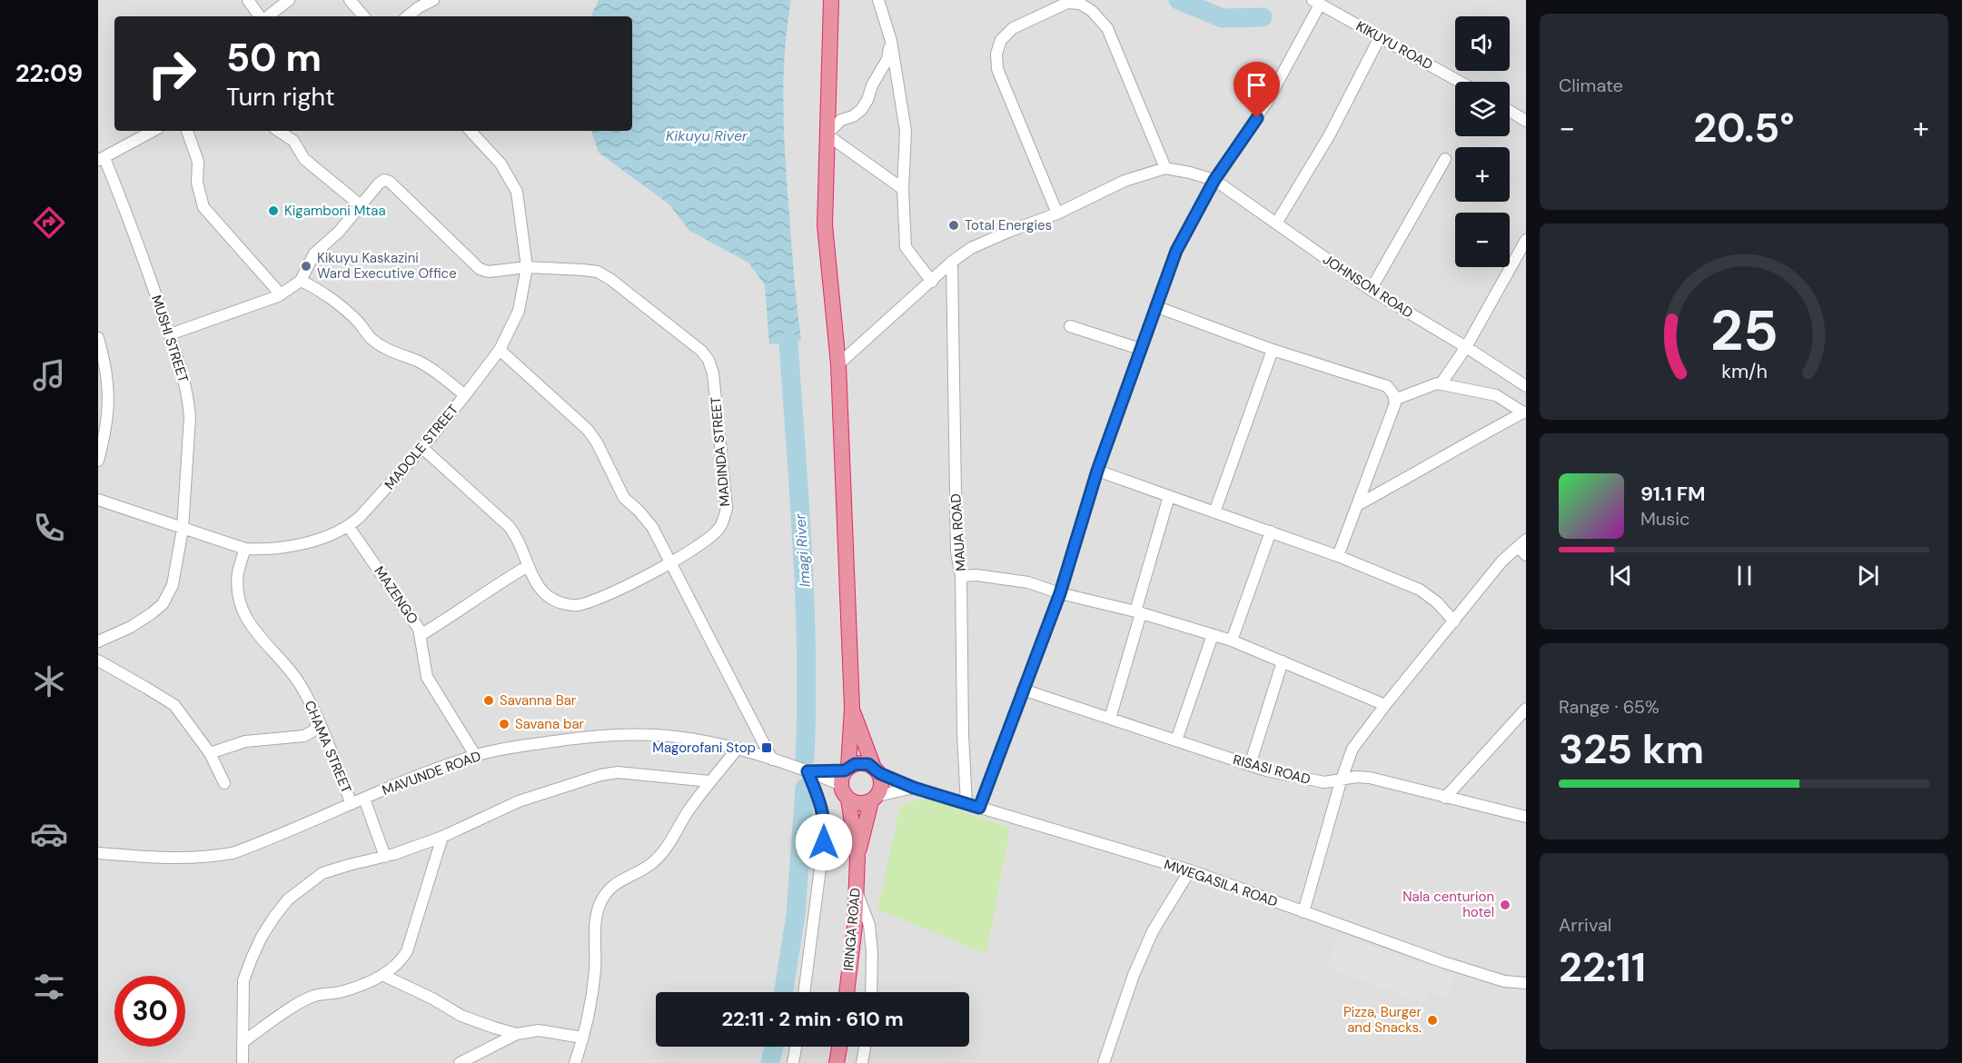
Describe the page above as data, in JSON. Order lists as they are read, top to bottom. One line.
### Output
{"streets":{"highway":["IRINGA ROAD"],"street":["KIKUYU ROAD","JOHNSON ROAD","MUSHI STREET","MADOLE STREET","MADINDA STREET","MAUA ROAD","MAZENGO","CHAMA STREET","RISASI ROAD","MAVUNDE ROAD","MWEGASILA ROAD"]},"crossings":[["MUSHI STREET","MADOLE STREET"],["MADOLE STREET","MADINDA STREET"],["MADOLE STREET","MAZENGO"],["MADOLE STREET","CHAMA STREET"],["MAUA ROAD","MWEGASILA ROAD"],["MAZENGO","MAVUNDE ROAD"],["CHAMA STREET","MAVUNDE ROAD"],["MAVUNDE ROAD","MWEGASILA ROAD"]],"water":["Kikuyu River","Imagi River"],"places":{"other":["Kigamboni Mtaa","Total Energies","Kikuyu Kaskazini Ward Executive Office","Savanna Bar","Savana bar","Nala centurion hotel","Pizza, Burger and Snacks."],"transit":["Magorofani Stop"]},"page":{"tabs":"22:09","tile":["Climate",["Range · 65%","325 km"],["Arrival","22:11"]],"map_buttons":["+","−"],"turn":["50 m","Turn right"],"heat":["−","20.5°","+"],"song":["91.1 FM","Music"],"limit":"30","trip":"22:11 · 2 min · 610 m","gauge":["25","km/h"]}}
